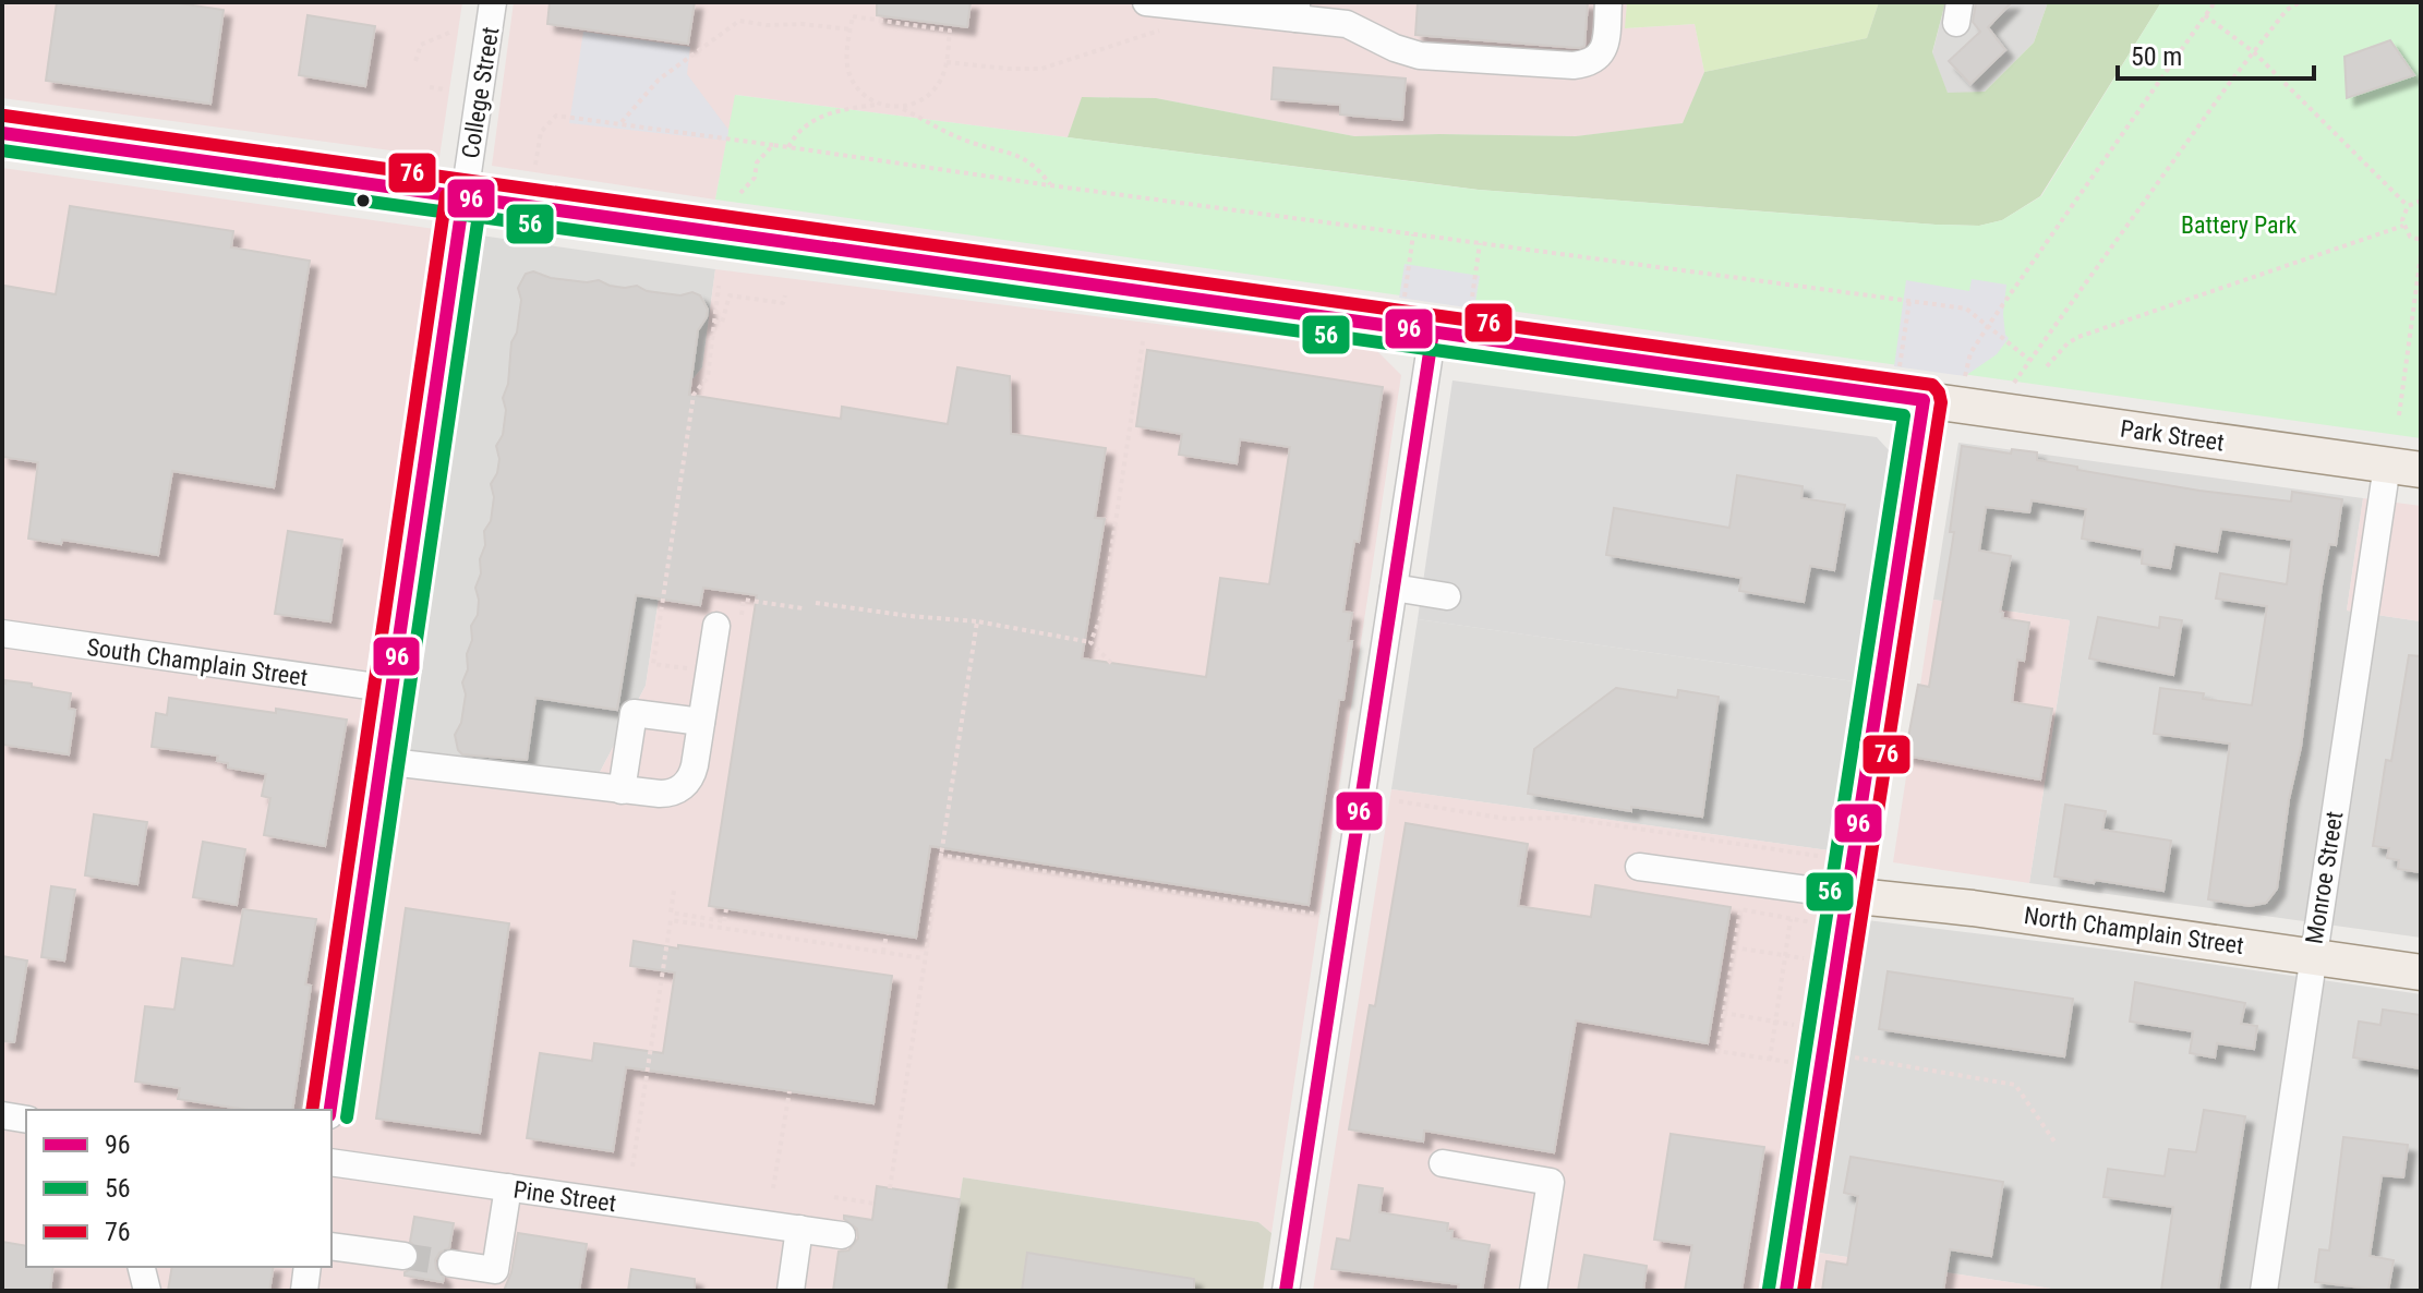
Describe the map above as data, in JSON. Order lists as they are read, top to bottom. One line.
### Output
{"streets":{"main road":["Park Street","North Champlain Street"],"street":["College Street","South Champlain Street","Monroe Street","Pine Street"]},"crossings":[["College Street","Park Street"],["College Street","South Champlain Street"],["Park Street","Monroe Street"],["Monroe Street","North Champlain Street"]],"parks":["Battery Park"],"lines":["transit line 76","transit line 96","transit line 56"],"legend":["96","56","76"],"scale_bar":"50 m"}
